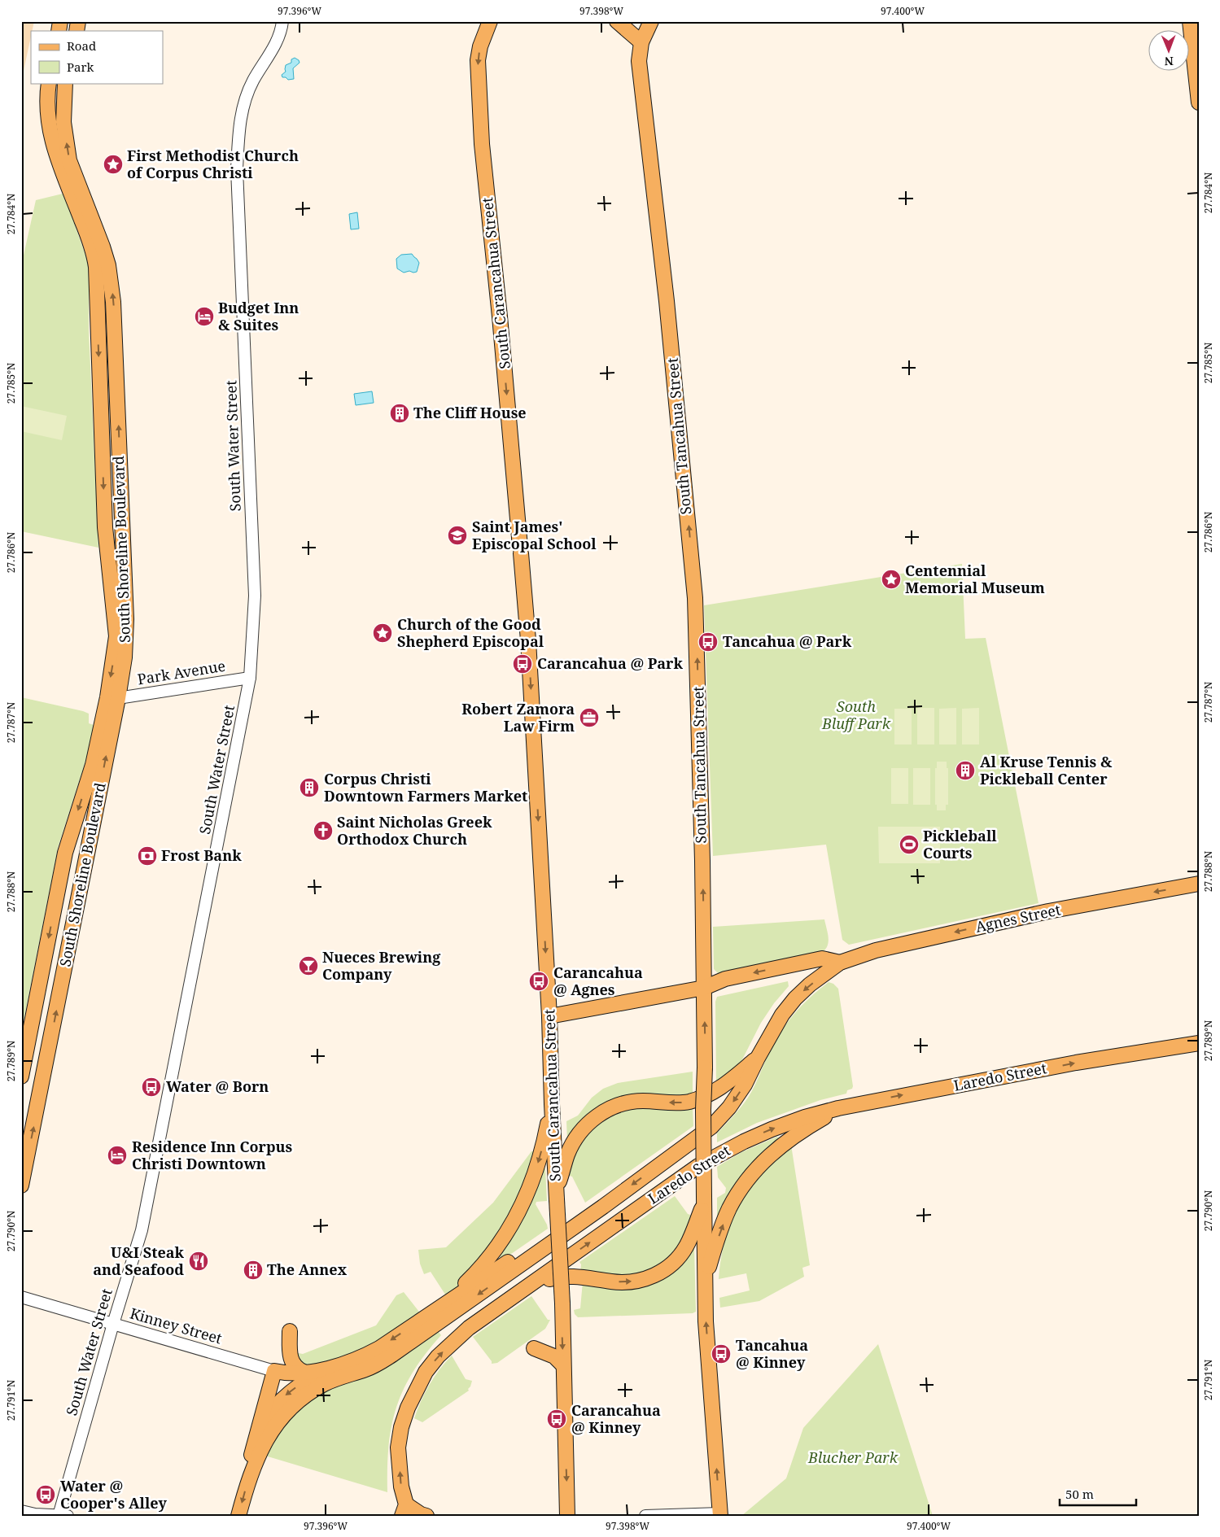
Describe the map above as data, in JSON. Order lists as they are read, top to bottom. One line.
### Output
{"streets":{"main road":["South Carancahua Street","South Tancahua Street","South Shoreline Boulevard","Agnes Street","Laredo Street"],"street":["South Water Street","Park Avenue","Kinney Street"]},"crossings":[["South Water Street","Park Avenue"],["South Water Street","Kinney Street"],["South Shoreline Boulevard","Park Avenue"]],"one_way":["South Carancahua Street","South Tancahua Street","Agnes Street"],"parks":["South Bluff Park","Blucher Park"],"places":{"place":["First Methodist Church of Corpus Christi","Centennial Memorial Museum","Church of the Good Shepherd Episcopal"],"hotel":["Budget Inn & Suites","Residence Inn Corpus Christi Downtown"],"building":["The Cliff House","Al Kruse Tennis & Pickleball Center","Corpus Christi Downtown Farmers Market","The Annex"],"school or university":["Saint James' Episcopal School"],"bus stop":["Tancahua @ Park","Carancahua @ Park","Carancahua @ Agnes","Water @ Born","Tancahua @ Kinney","Carancahua @ Kinney","Water @ Cooper's Alley"],"office":["Robert Zamora Law Firm"],"church":["Saint Nicholas Greek Orthodox Church"],"sports":["Pickleball Courts"],"bank":["Frost Bank"],"bar":["Nueces Brewing Company"],"restaurant":["U&I Steak and Seafood"]},"legend":["Road","Park"],"scale_bar":"50 m","north":"bottom","coordinates":["97.396°W","97.398°W","97.400°W","27.784°N","27.785°N","27.786°N","27.787°N","27.788°N","27.789°N","27.790°N","27.791°N"]}
